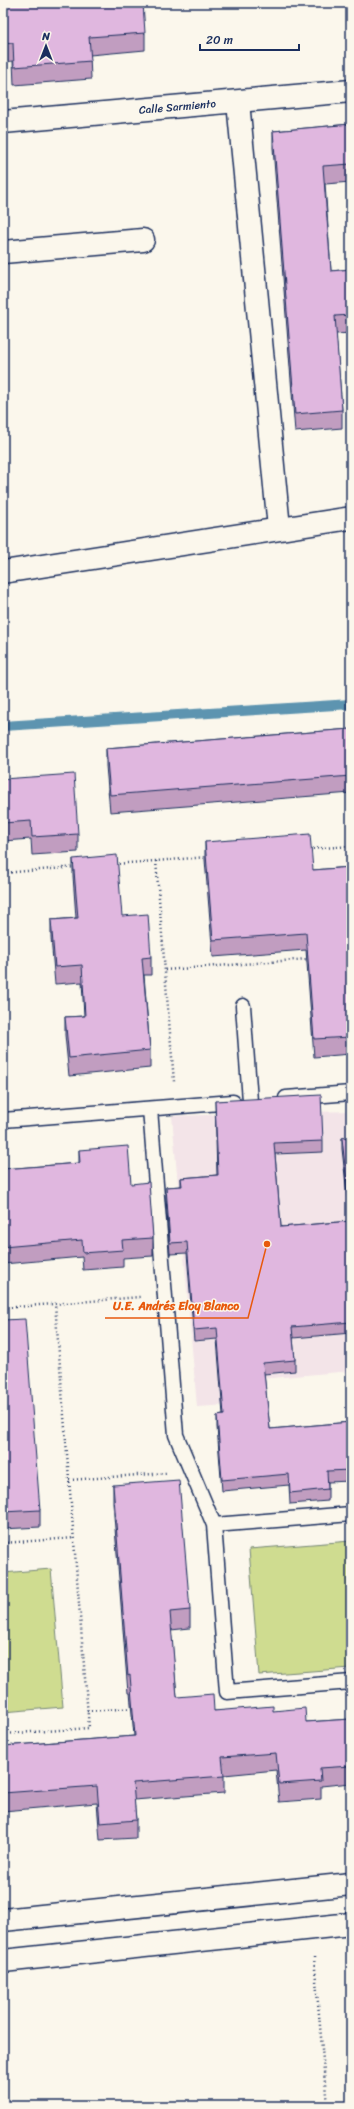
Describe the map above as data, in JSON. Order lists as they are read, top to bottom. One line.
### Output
{"streets":{"street":["Calle Sarmiento"]},"places":["U.E. Andrés Eloy Blanco"],"scale_bar":"20 m","north":"top"}
